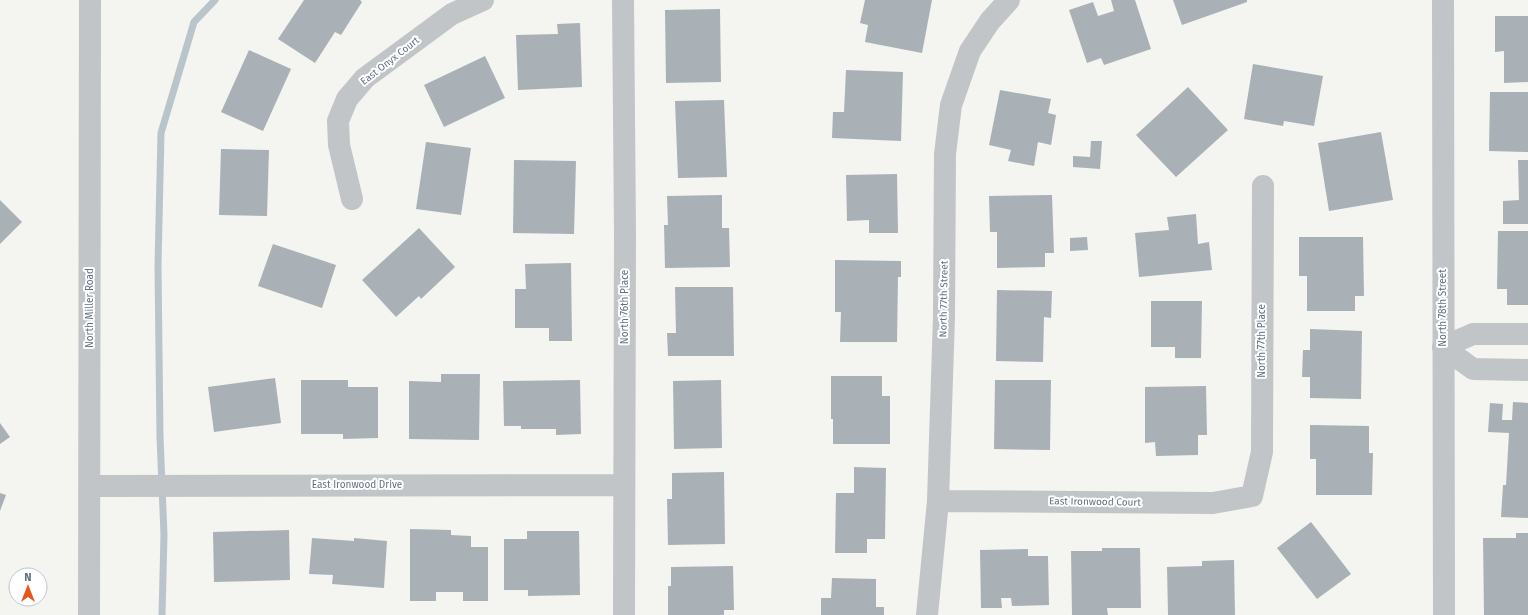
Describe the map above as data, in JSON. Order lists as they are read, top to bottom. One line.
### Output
{"streets":{"street":["East Onyx Court","North 77th Street","North 76th Place","North Miller Road","North 78th Street","North 77th Place","East Ironwood Drive","East Ironwood Court"]},"crossings":[["North 77th Street","East Ironwood Court"],["North 76th Place","East Ironwood Drive"],["North Miller Road","East Ironwood Drive"],["North 77th Place","East Ironwood Court"]],"north":"top"}
